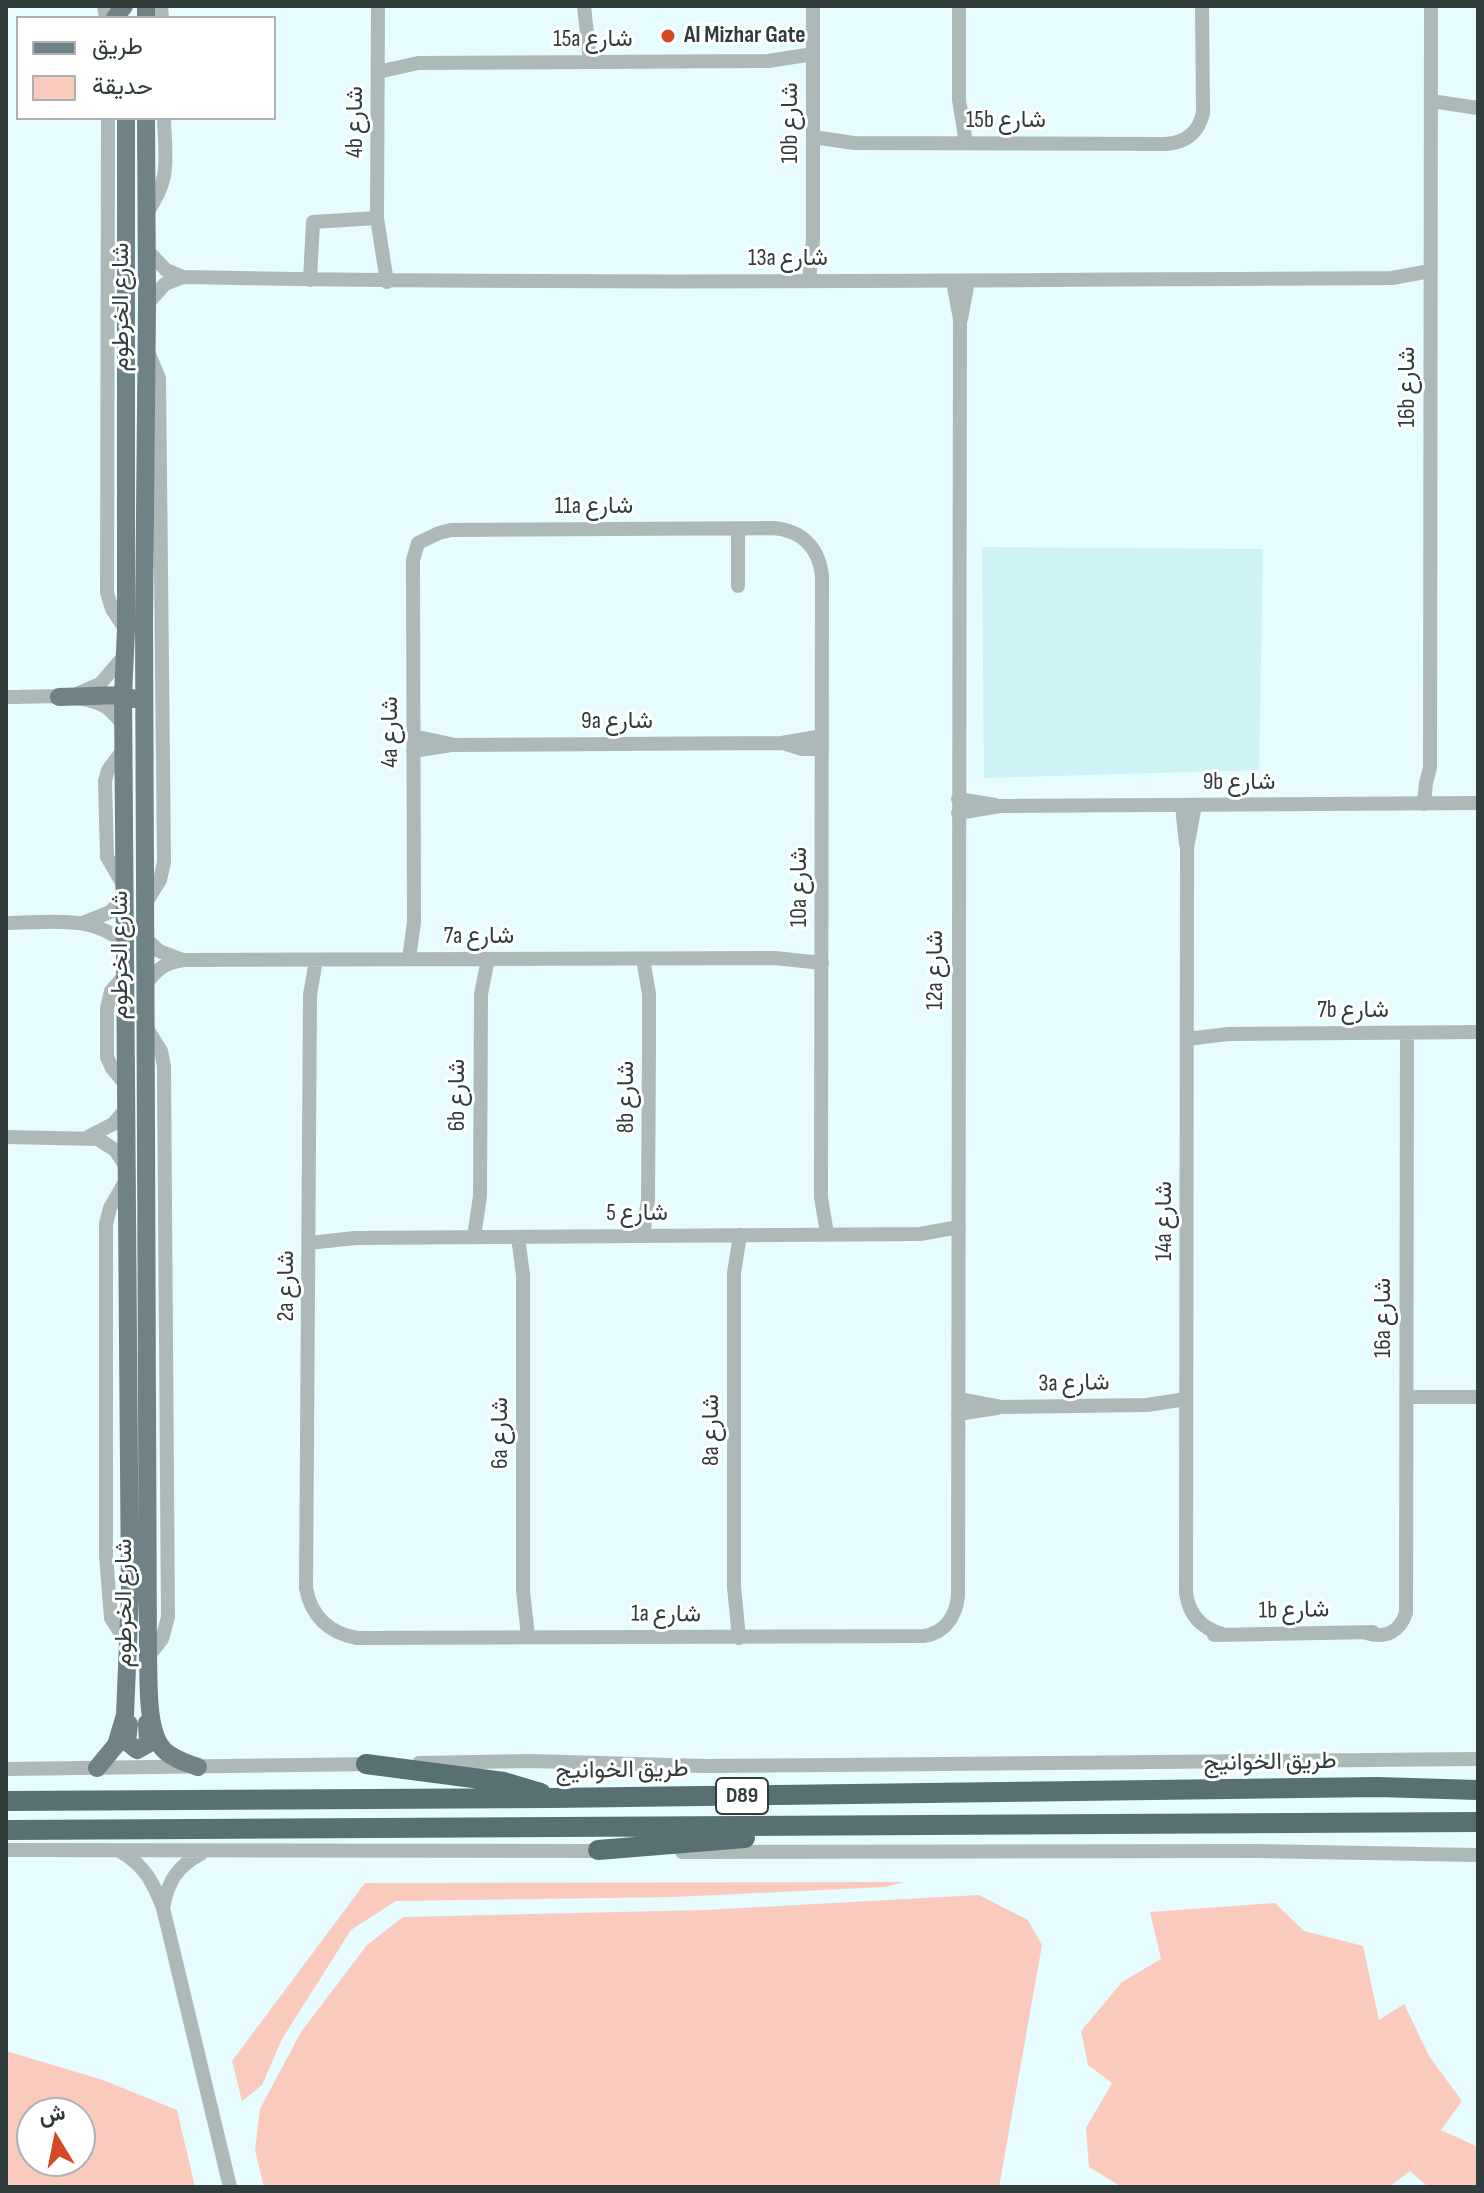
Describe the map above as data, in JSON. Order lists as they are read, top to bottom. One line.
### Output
{"streets":{"highway":["طريق الخوانيج","D89"],"main road":["شارع الخرطوم"],"street":["15a شارع","15b شارع","4b شارع","10b شارع","13a شارع","16b شارع","11a شارع","9a شارع","4a شارع","9b شارع","10a شارع","7a شارع","12a شارع","7b شارع","6b شارع","8b شارع","شارع 5","14a شارع","2a شارع","16a شارع","3a شارع","8a شارع","6a شارع","1b شارع","1a شارع"]},"crossings":[["15a شارع","4b شارع"],["15a شارع","10b شارع"],["15b شارع","10b شارع"],["4b شارع","13a شارع"],["10b شارع","13a شارع"],["13a شارع","16b شارع"],["13a شارع","12a شارع"],["شارع الخرطوم","7a شارع"],["16b شارع","9b شارع"],["11a شارع","4a شارع"],["11a شارع","10a شارع"],["9a شارع","4a شارع"],["9a شارع","10a شارع"],["4a شارع","7a شارع"],["9b شارع","12a شارع"],["9b شارع","14a شارع"],["10a شارع","7a شارع"],["10a شارع","شارع 5"],["7a شارع","6b شارع"],["7a شارع","8b شارع"],["7a شارع","2a شارع"],["12a شارع","شارع 5"],["12a شارع","3a شارع"],["12a شارع","1a شارع"],["7b شارع","14a شارع"],["7b شارع","16a شارع"],["6b شارع","شارع 5"],["8b شارع","شارع 5"],["شارع 5","2a شارع"],["شارع 5","8a شارع"],["شارع 5","6a شارع"],["14a شارع","3a شارع"],["14a شارع","1b شارع"],["2a شارع","1a شارع"],["16a شارع","1b شارع"],["8a شارع","1a شارع"],["6a شارع","1a شارع"]],"places":["Al Mizhar Gate"],"legend":["طريق","حديقة"],"north":"top"}
